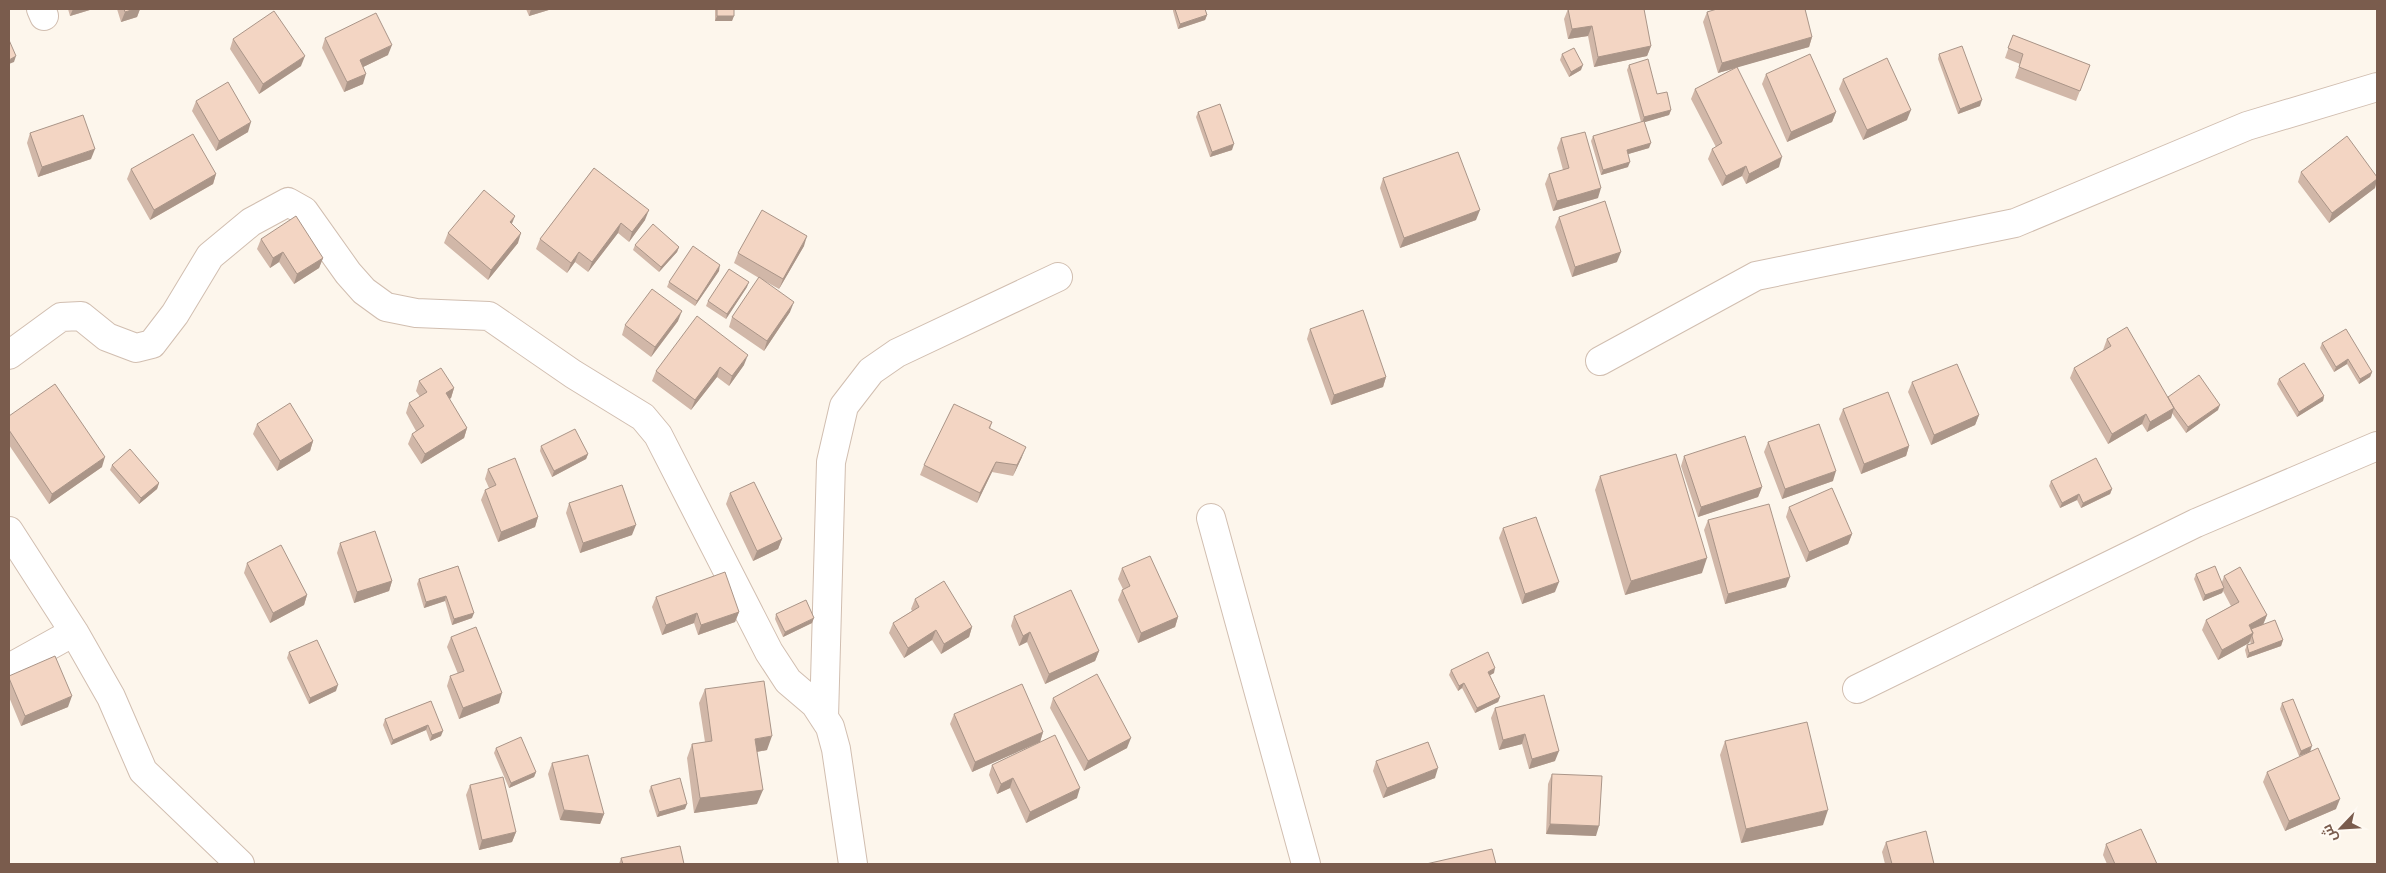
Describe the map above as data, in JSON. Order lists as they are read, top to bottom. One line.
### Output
{"north":"bottom left"}
